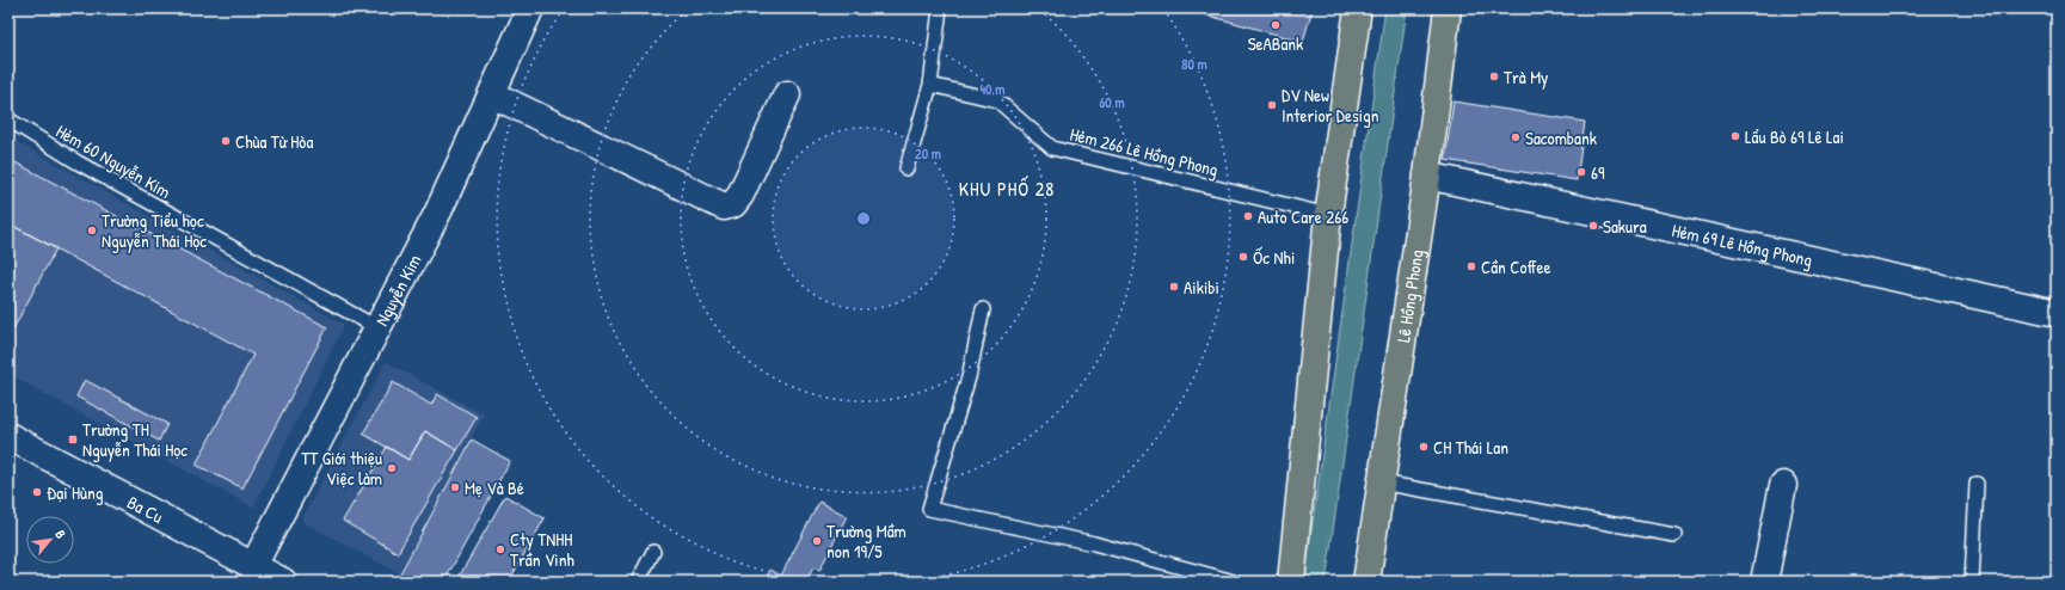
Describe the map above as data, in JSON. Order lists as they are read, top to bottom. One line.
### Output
{"streets":{"main road":["Lê Hồng Phong"],"street":["Hẻm 69 Lê Hồng Phong","Nguyễn Kim","Ba Cu"],"lane":["Hẻm 266 Lê Hồng Phong","Hẻm 60 Nguyễn Kim"]},"crossings":[["Hẻm 60 Nguyễn Kim","Nguyễn Kim"],["Hẻm 69 Lê Hồng Phong","Lê Hồng Phong"],["Nguyễn Kim","Ba Cu"]],"districts":["KHU PHỐ 28"],"places":{"other":["SeABank","Trà My","DV New Interior Design","Lẩu Bò 69 Lê Lai","Sacombank","Chùa Từ Hòa","69","Auto Care 266","Sakura","Trường Tiểu học Nguyễn Thái Học","Ốc Nhi","Cần Coffee","Aikibi","CH Thái Lan","TT Giới thiệu Việc làm","Mẹ Và Bé","Đại Hùng","Trường Mầm non 19/5","Cty TNHH Trần Vinh"],"transit":["Trường TH Nguyễn Thái Học"]},"north":"top right","rings":["80 m","40 m","60 m","20 m"]}
